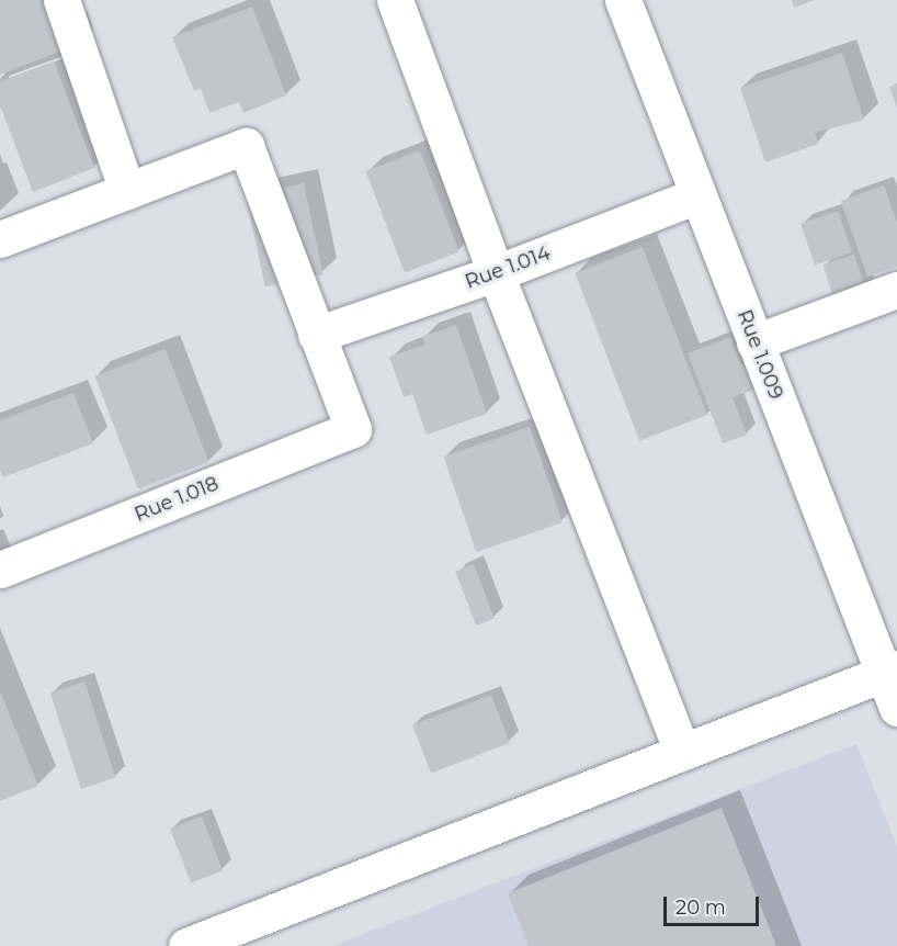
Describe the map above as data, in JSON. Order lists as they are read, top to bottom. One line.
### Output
{"streets":{"street":["Rue 1.014","Rue 1.009","Rue 1.018"]},"crossings":[["Rue 1.014","Rue 1.009"],["Rue 1.014","Rue 1.018"]],"scale_bar":"20 m"}
